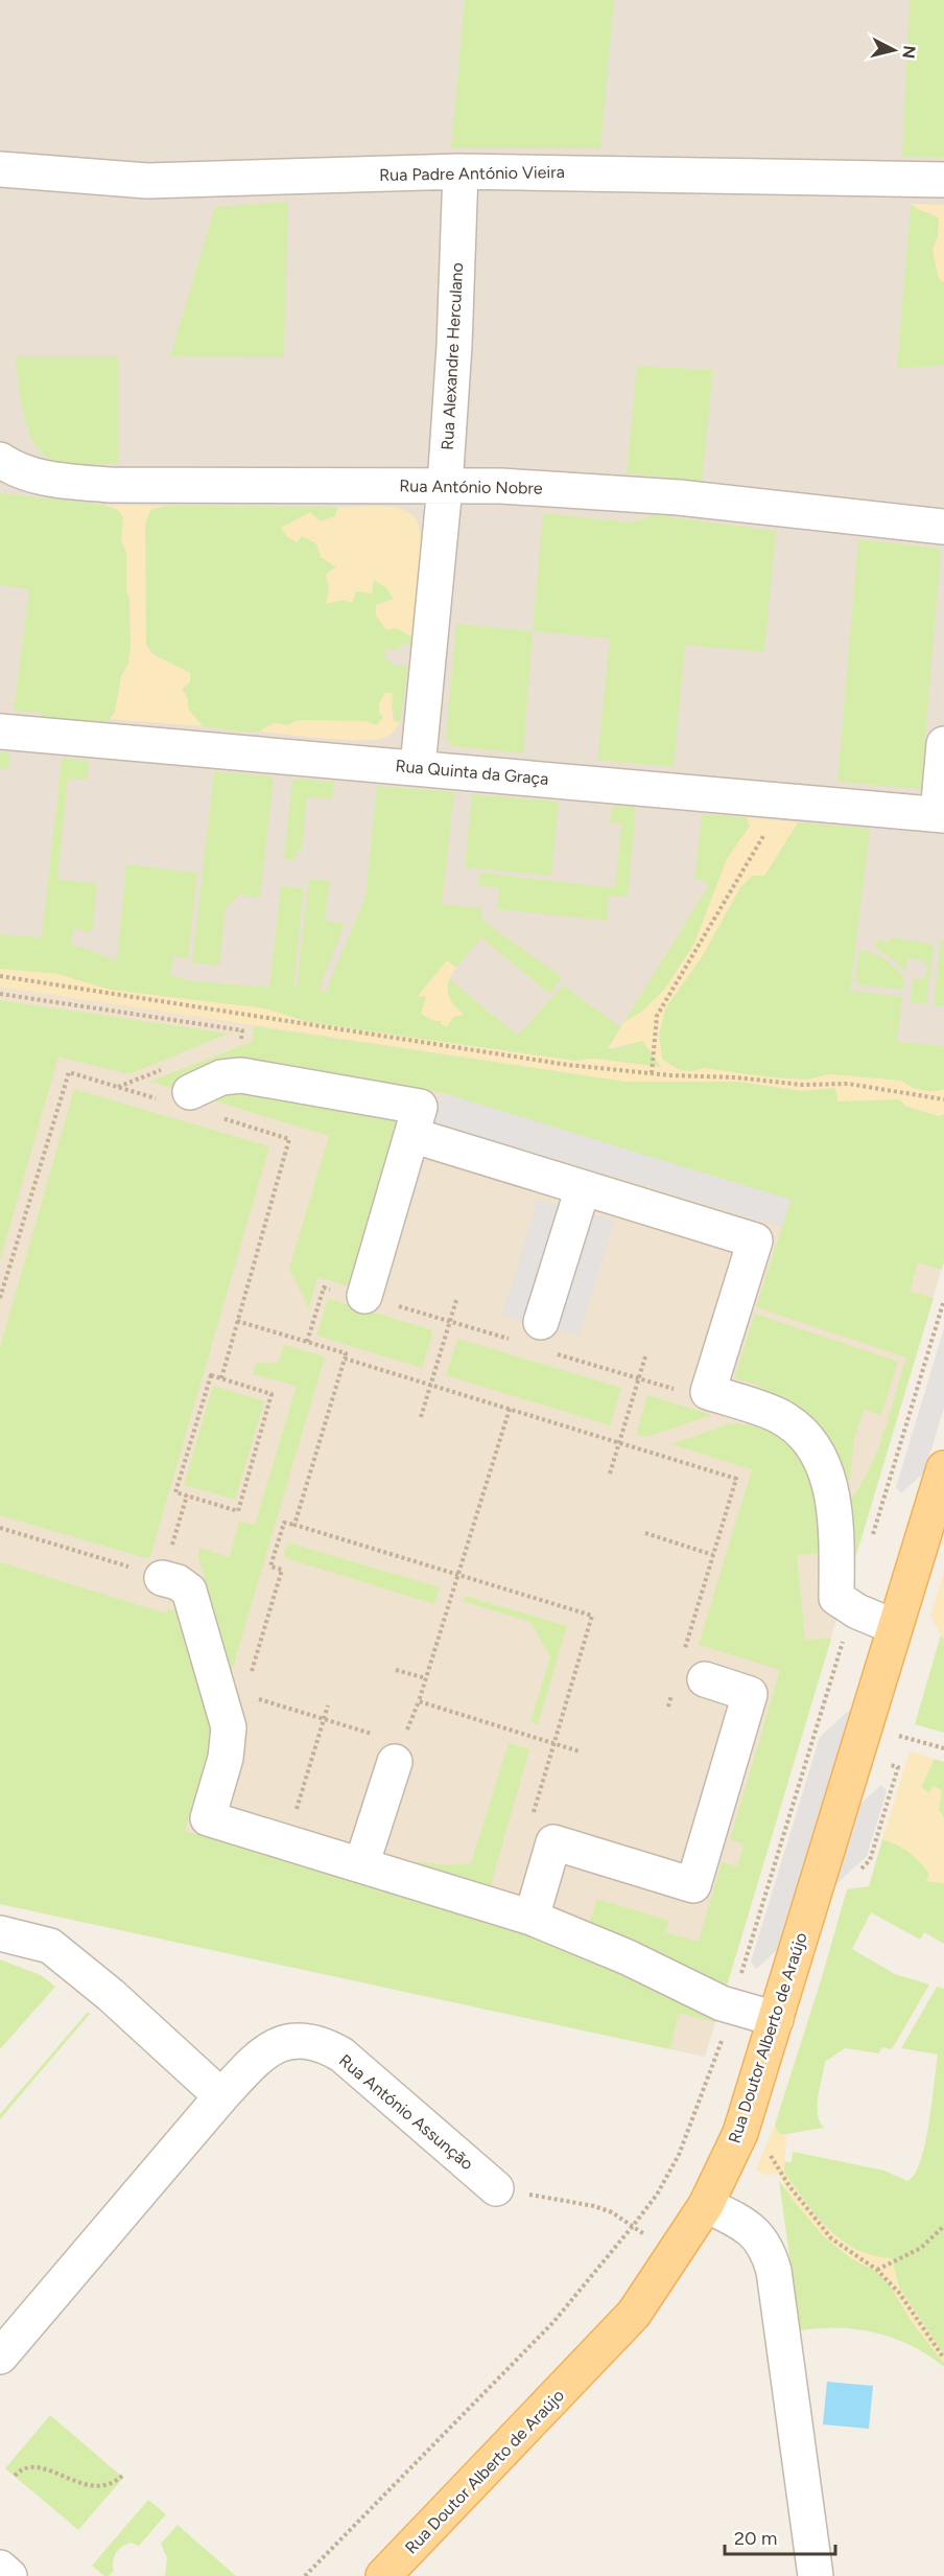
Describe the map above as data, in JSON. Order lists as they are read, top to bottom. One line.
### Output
{"streets":{"main road":["Rua Doutor Alberto de Araújo"],"street":["Rua Padre António Vieira","Rua Alexandre Herculano","Rua António Nobre","Rua Quinta da Graça","Rua António Assunção"]},"crossings":[["Rua Padre António Vieira","Rua Alexandre Herculano"],["Rua Alexandre Herculano","Rua António Nobre"],["Rua Alexandre Herculano","Rua Quinta da Graça"]],"scale_bar":"20 m","north":"right"}
